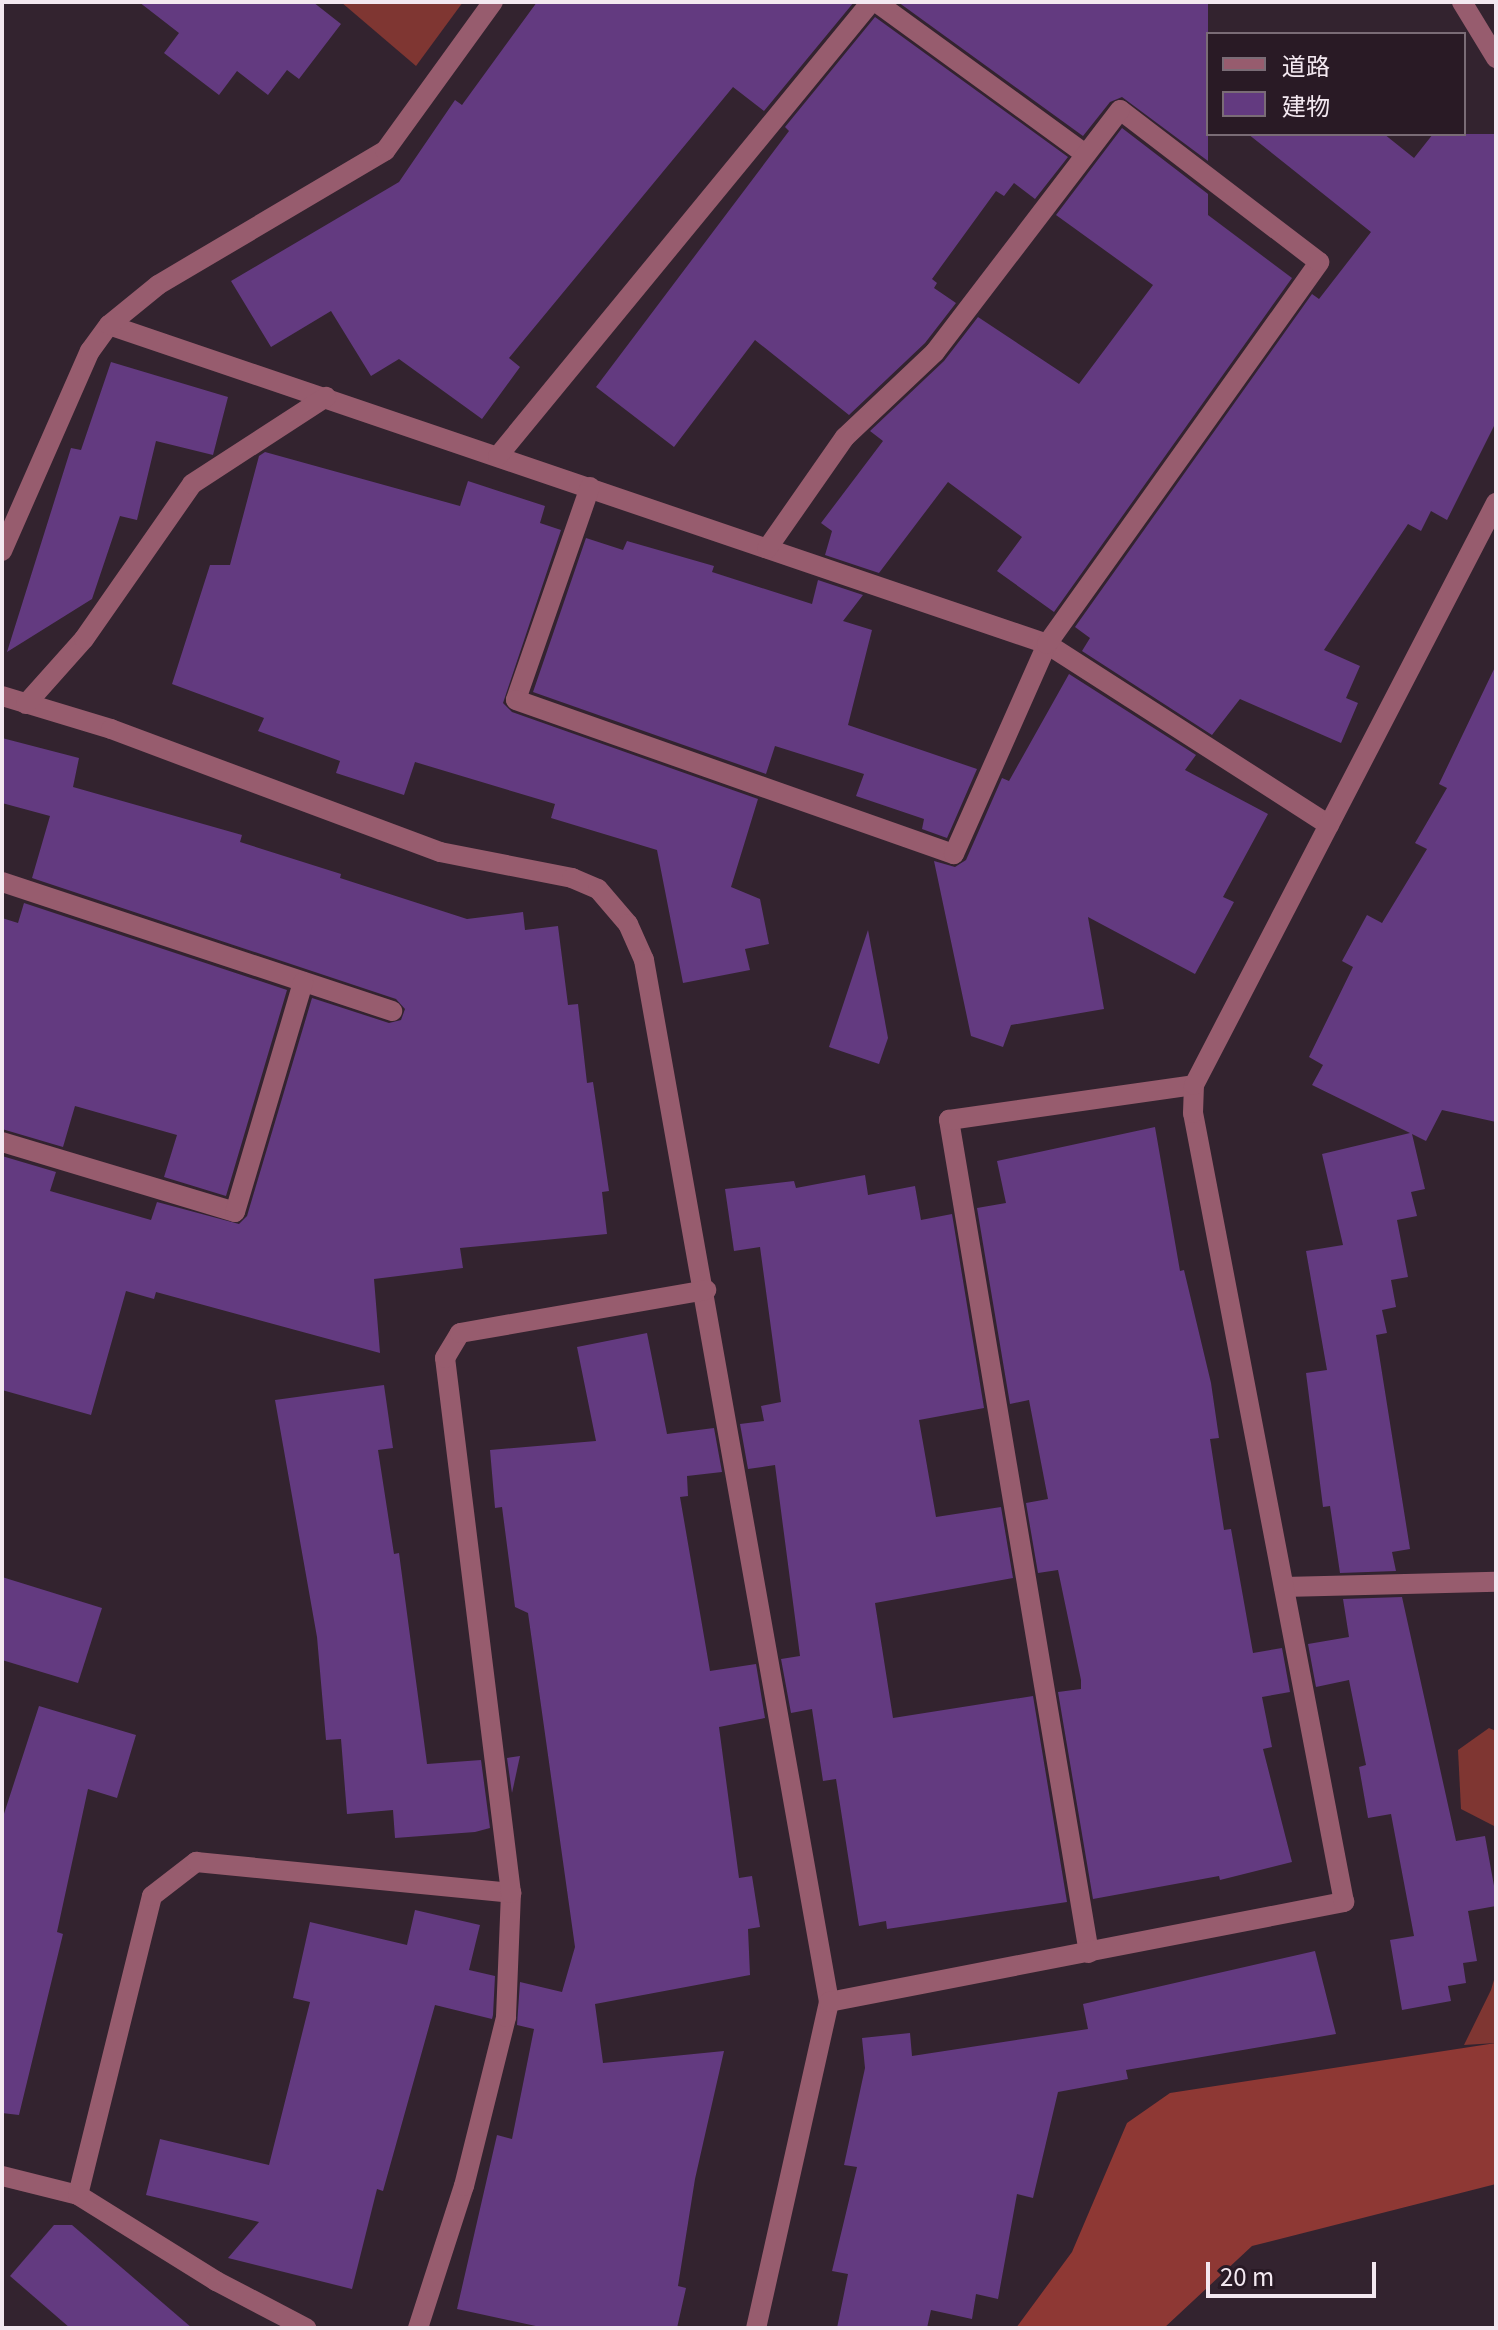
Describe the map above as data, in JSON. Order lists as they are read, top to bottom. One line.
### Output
{"legend":["道路","建物"],"scale_bar":"20 m"}
